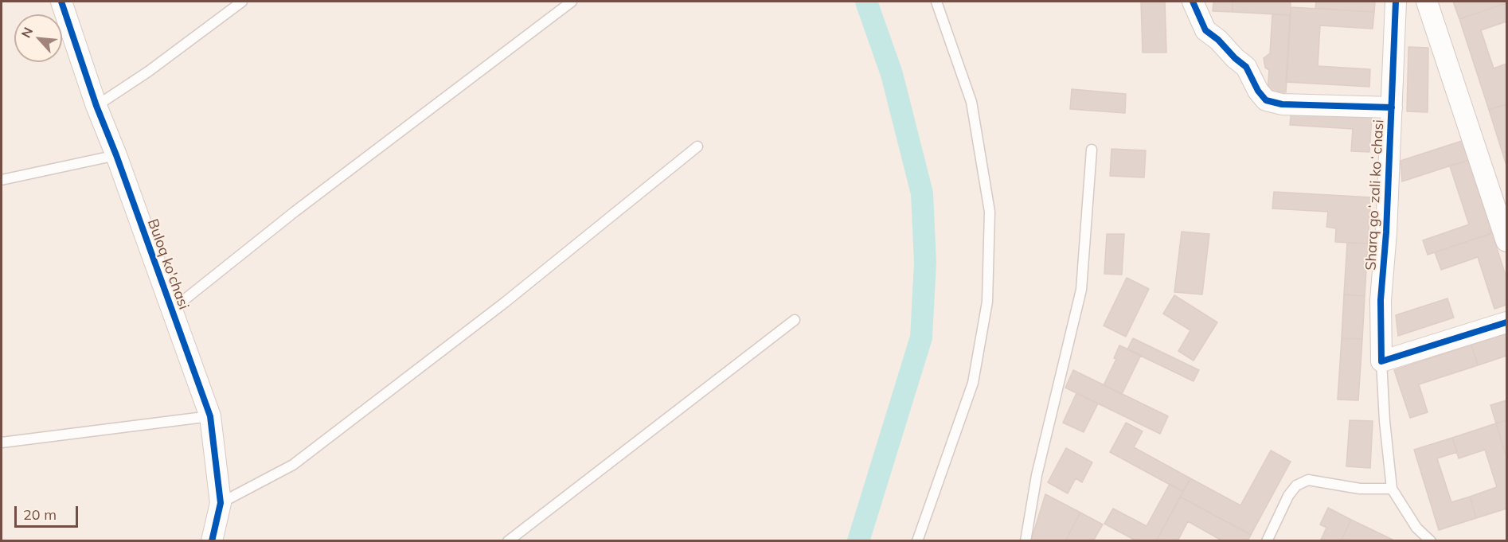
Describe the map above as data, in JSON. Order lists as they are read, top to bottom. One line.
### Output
{"streets":{"street":["Sharq goʻzali koʻchasi","Buloq ko'chasi"]},"scale_bar":"20 m","north":"top left"}
